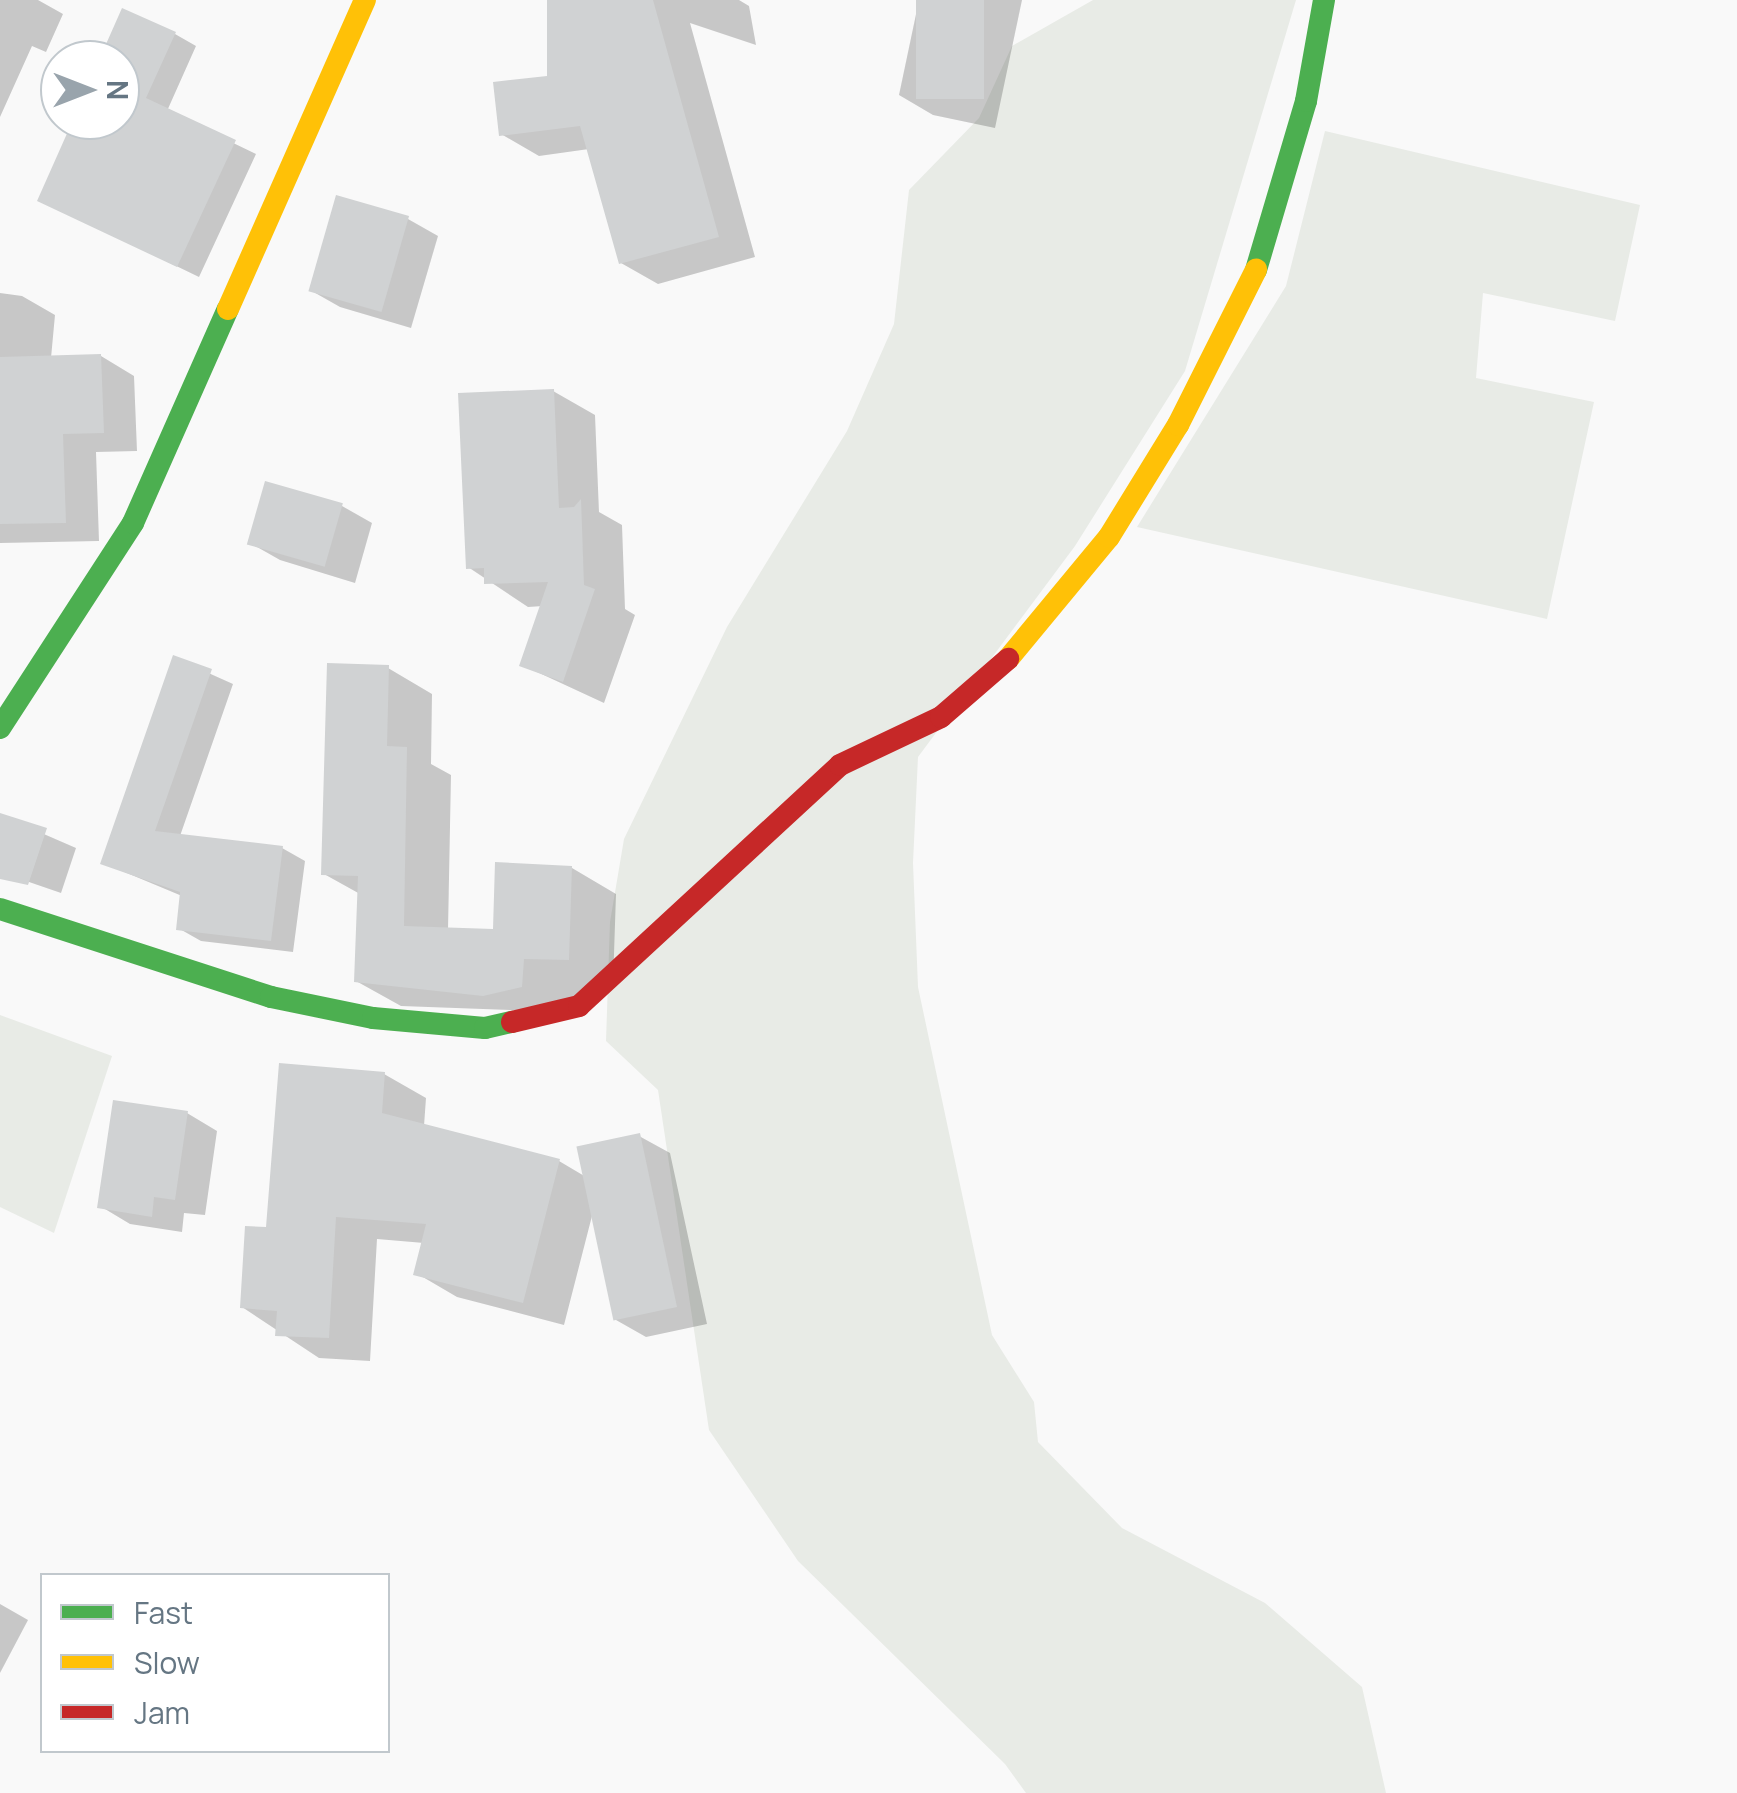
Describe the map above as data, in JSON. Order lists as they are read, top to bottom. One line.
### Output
{"legend":["Fast","Slow","Jam"],"north":"right"}
